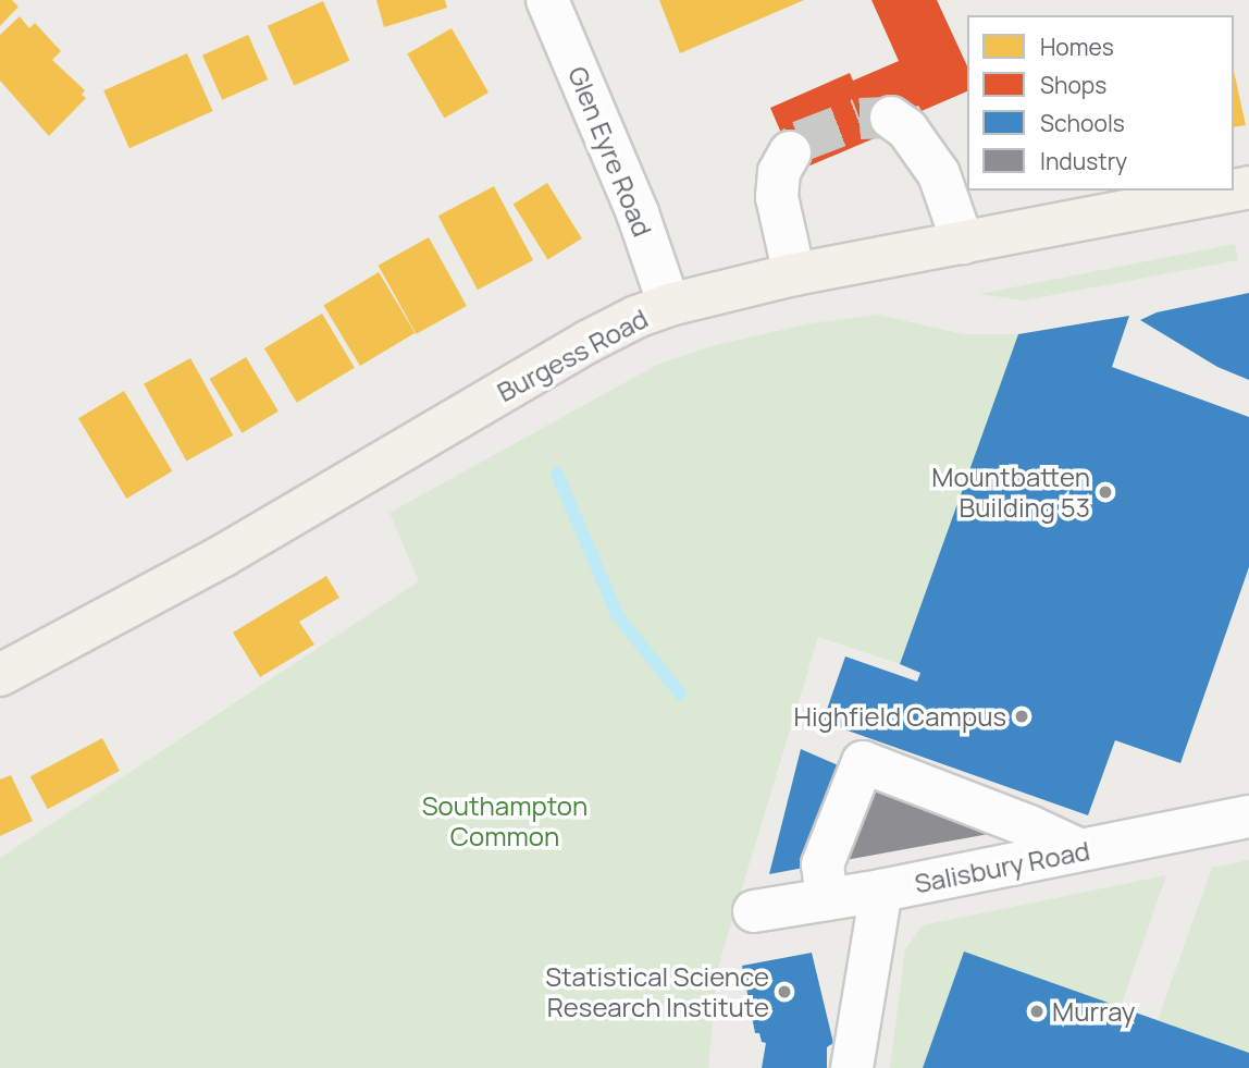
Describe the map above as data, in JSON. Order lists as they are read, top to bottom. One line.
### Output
{"streets":{"main road":["Burgess Road"],"street":["Glen Eyre Road","Salisbury Road"]},"crossings":[["Glen Eyre Road","Burgess Road"]],"parks":["Southampton Common"],"places":["Mountbatten Building 53","Highfield Campus","Statistical Science Research Institute","Murray"],"legend":["Homes","Shops","Schools","Industry"]}
